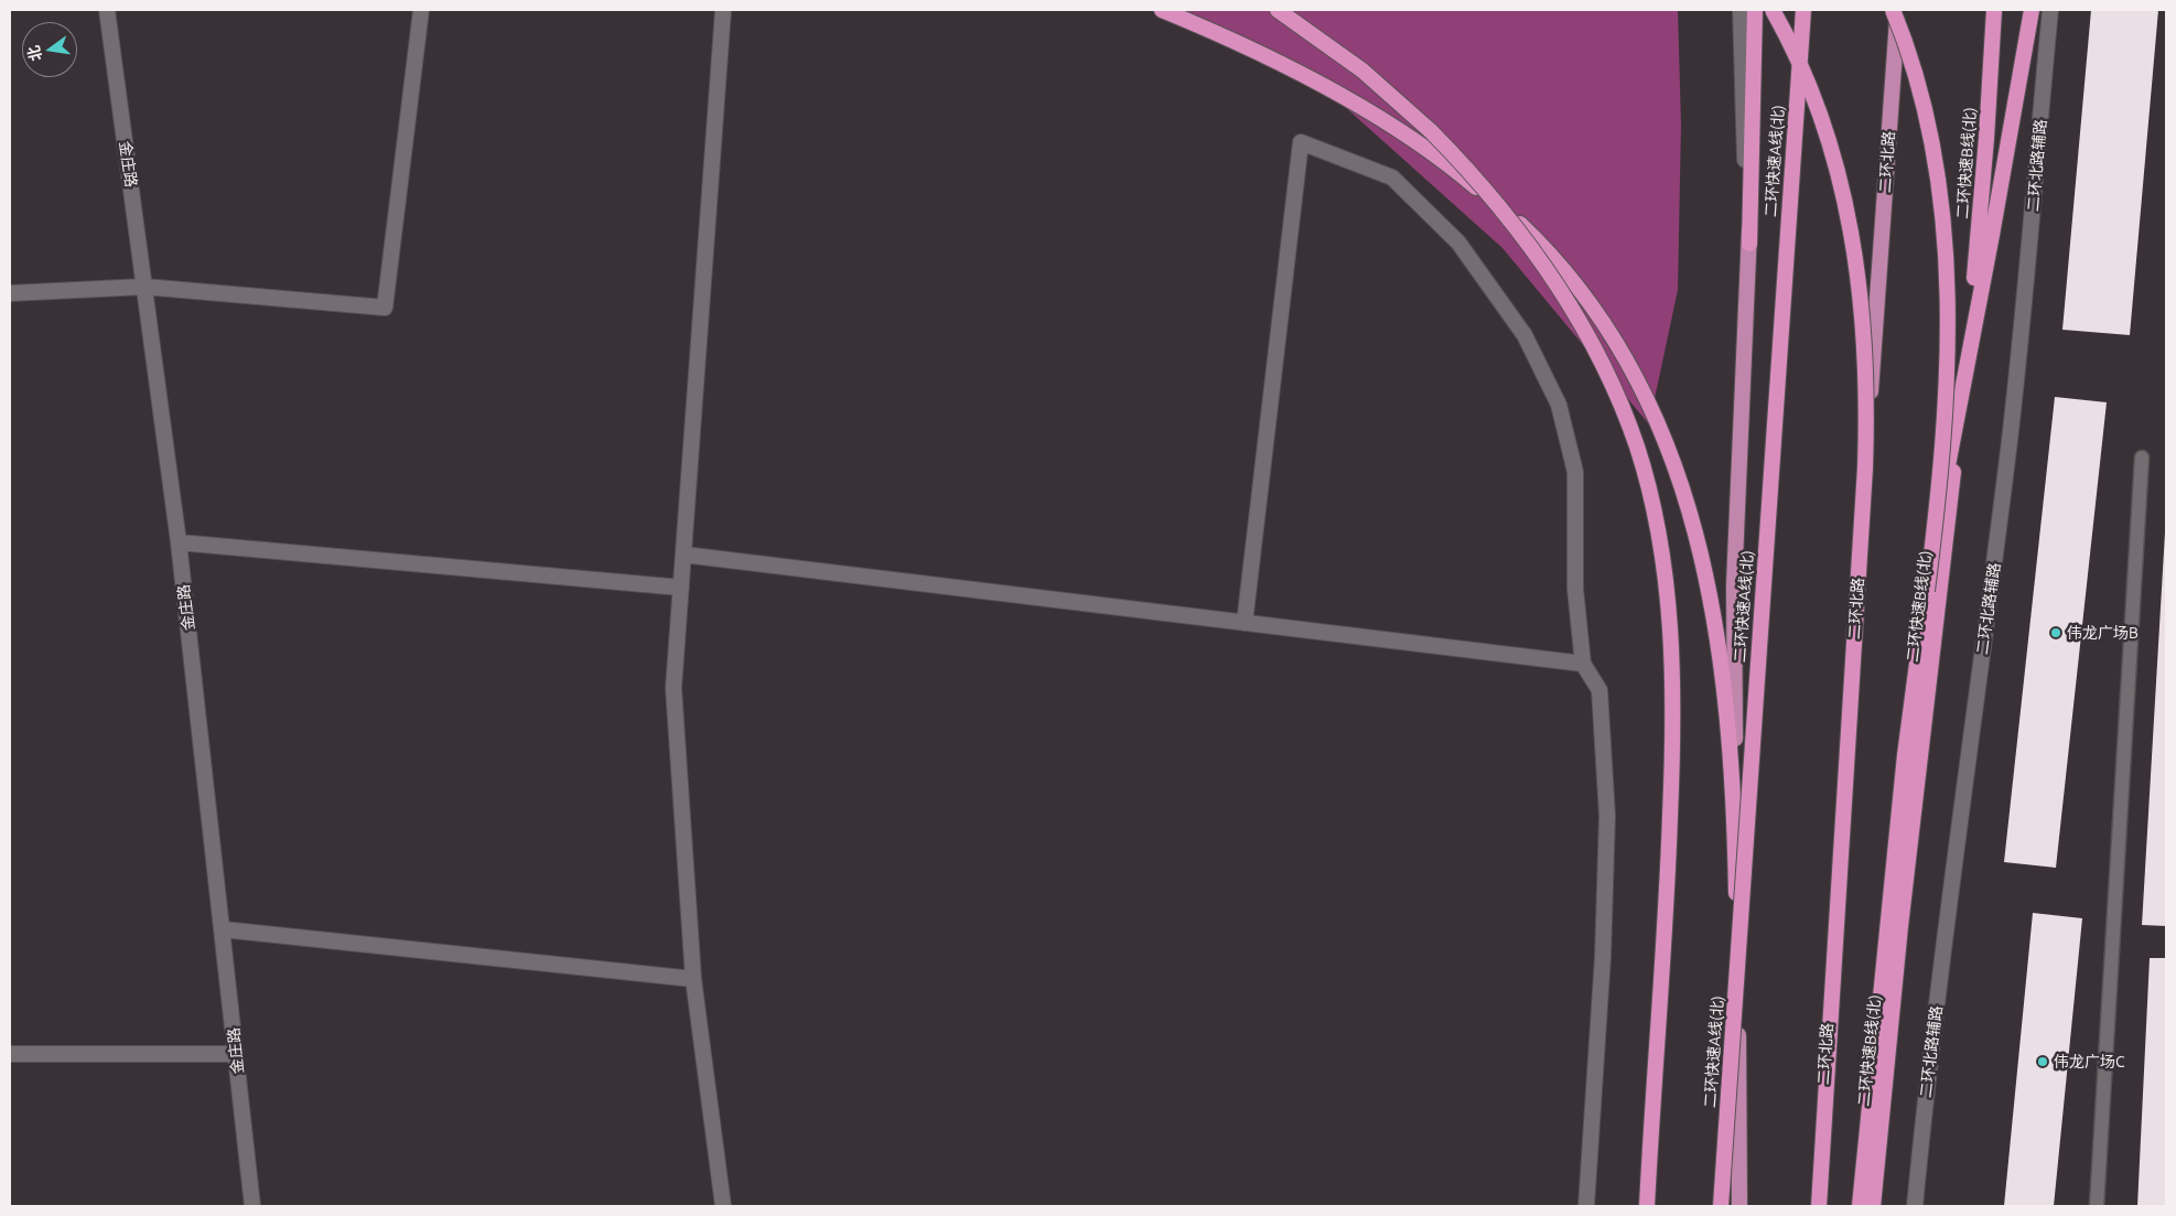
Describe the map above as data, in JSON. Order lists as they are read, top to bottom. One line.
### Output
{"streets":{"highway":["二环快速A线(北)","二环快速B线(北)"],"main road":["二环北路"],"street":["金庄路","二环北路辅路"]},"places":["伟龙广场B","伟龙广场C"],"north":"left"}
